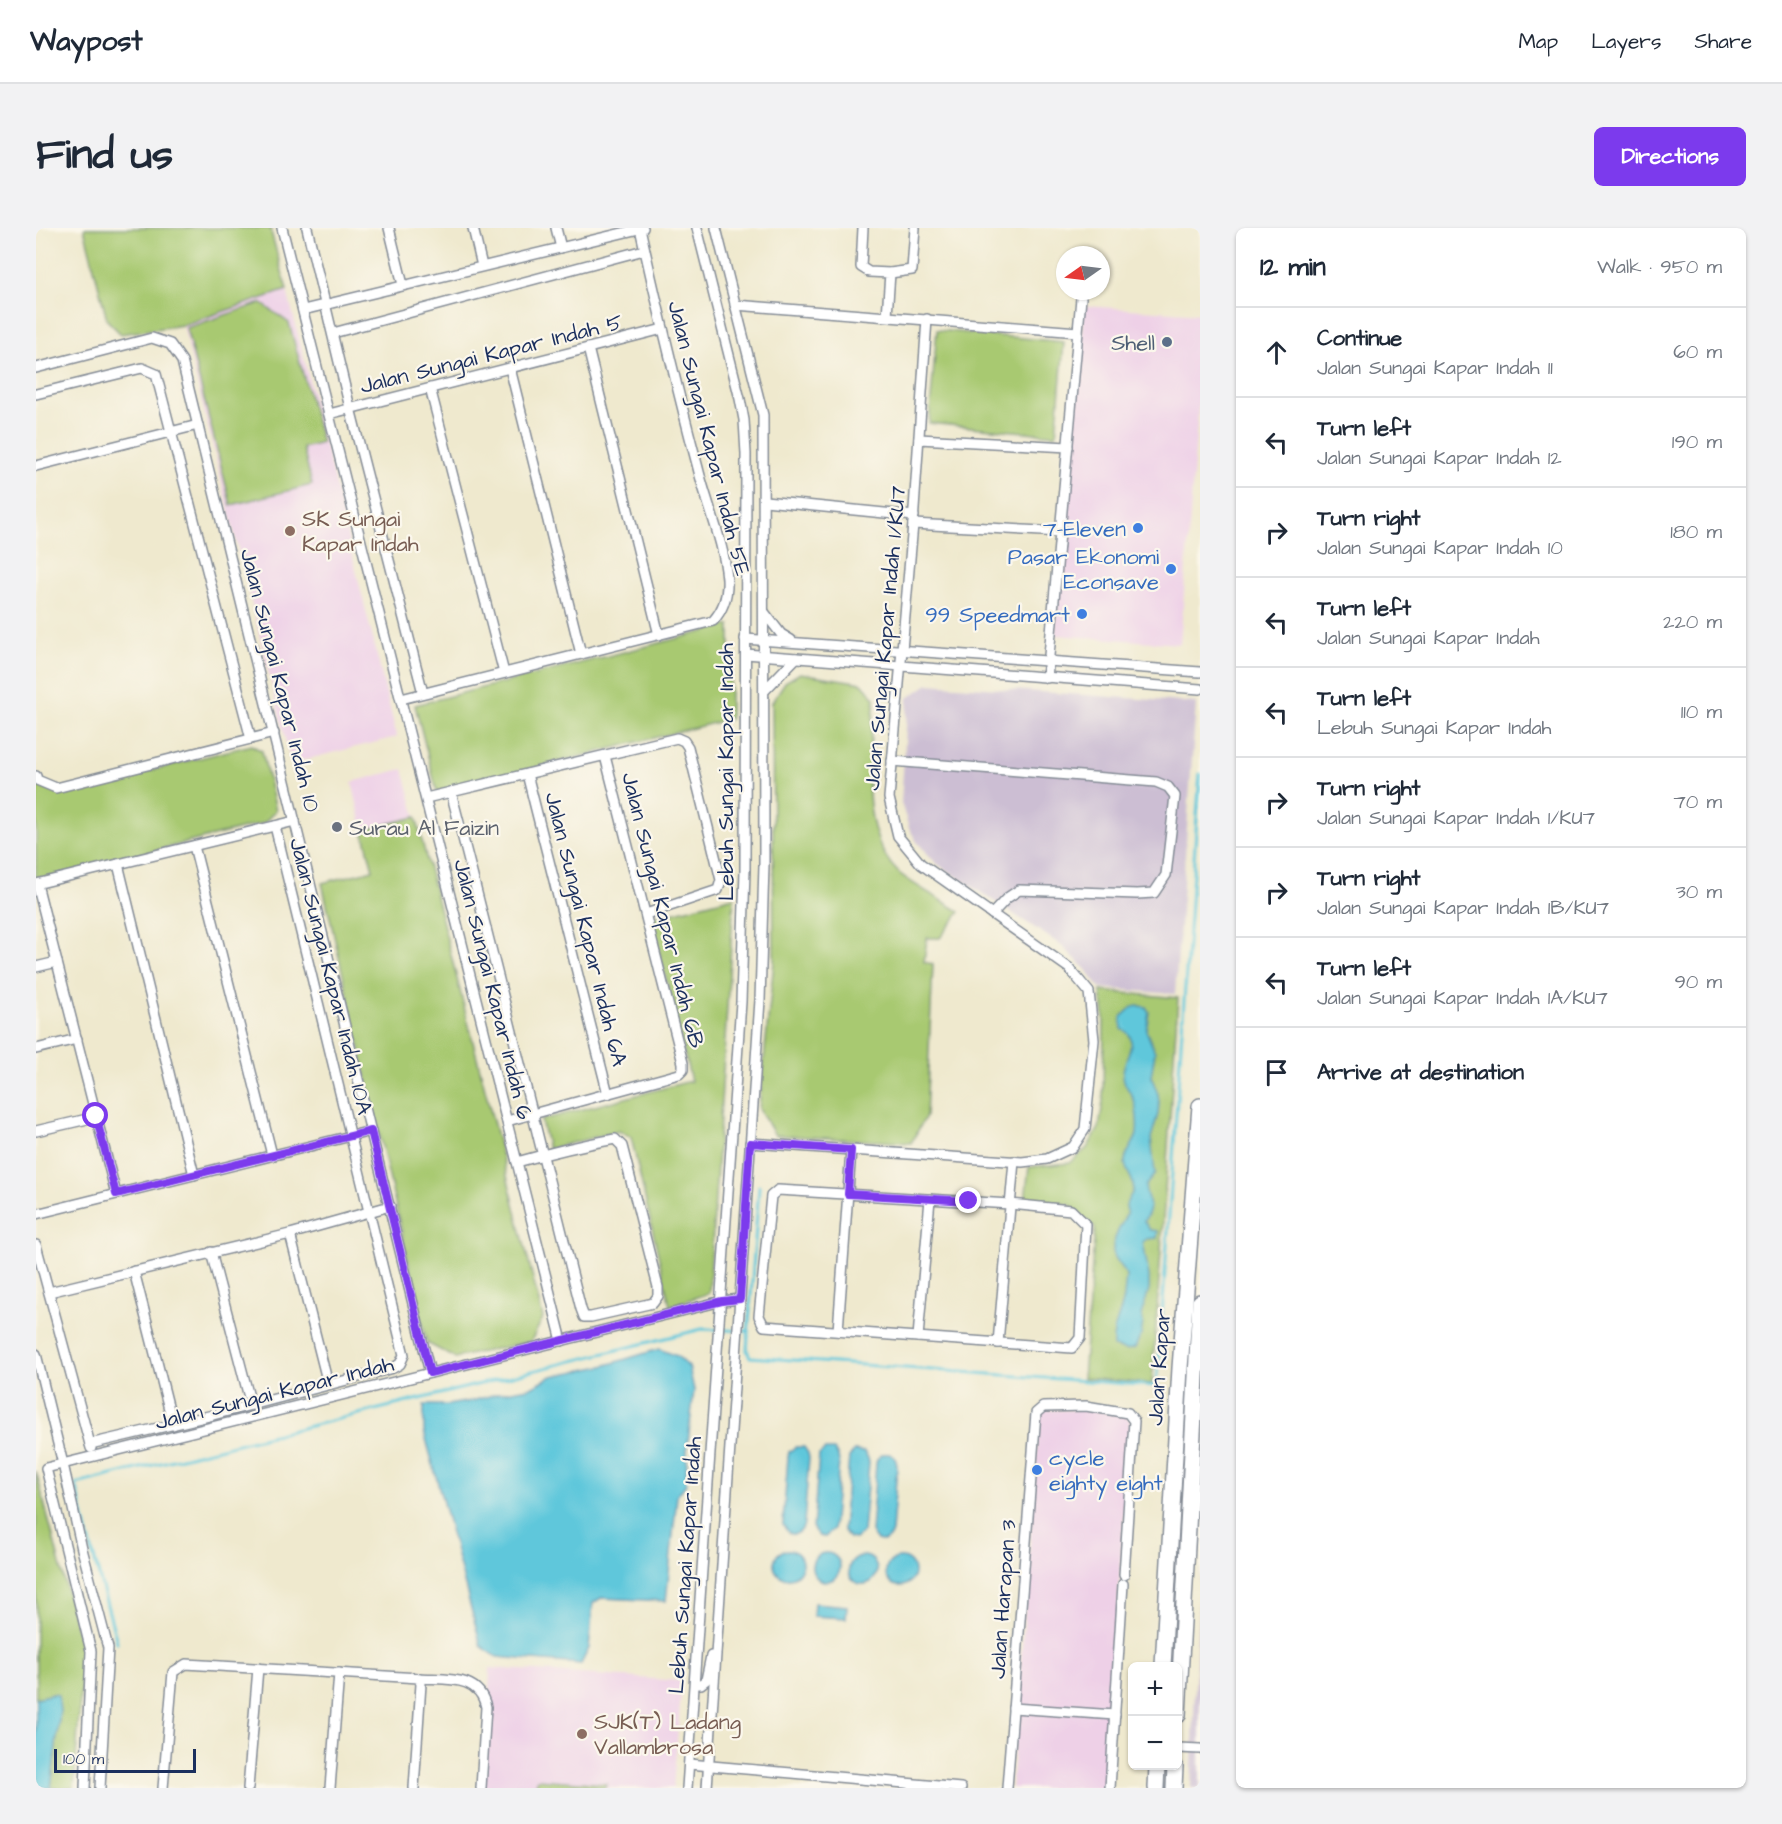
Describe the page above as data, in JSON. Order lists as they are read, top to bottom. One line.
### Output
{"streets":{"highway":["Jalan Kapar"],"street":["Jalan Sungai Kapar Indah 5","Jalan Sungai Kapar Indah 5E","Jalan Sungai Kapar Indah 1/KU7","Jalan Sungai Kapar Indah 10","Lebuh Sungai Kapar Indah","Jalan Sungai Kapar Indah 6B","Jalan Sungai Kapar Indah 6A","Jalan Sungai Kapar Indah 10A","Jalan Sungai Kapar Indah 6","Jalan Sungai Kapar Indah","Jalan Harapan 3"]},"crossings":[["Jalan Sungai Kapar Indah 5","Jalan Sungai Kapar Indah 5E"],["Jalan Sungai Kapar Indah 5","Jalan Sungai Kapar Indah 6"],["Jalan Sungai Kapar Indah 5E","Jalan Sungai Kapar Indah 6"],["Jalan Sungai Kapar Indah 1/KU7","Lebuh Sungai Kapar Indah"],["Jalan Sungai Kapar Indah 10","Jalan Sungai Kapar Indah"],["Lebuh Sungai Kapar Indah","Jalan Sungai Kapar Indah"],["Jalan Sungai Kapar Indah 6B","Jalan Sungai Kapar Indah 6A"],["Jalan Sungai Kapar Indah 6B","Jalan Sungai Kapar Indah 6"],["Jalan Sungai Kapar Indah 6","Jalan Sungai Kapar Indah"]],"places":["Shell","7-Eleven","SK Sungai Kapar Indah","Pasar Ekonomi Econsave","99 Speedmart","Surau Al Faizin","cycle eighty eight","SJK(T) Ladang Vallambrosa"],"scale_bar":"100 m","north":"left","page":{"header":"Waypost","nav":["Map","Layers","Share"],"title":"Find us","buttons":"Directions","heading":["12 min","Walk · 950 m"],"list":[["Continue","Jalan Sungai Kapar Indah 11","60 m"],["Turn left","Jalan Sungai Kapar Indah 12","190 m"],["Turn right","Jalan Sungai Kapar Indah 10","180 m"],["Turn left","Jalan Sungai Kapar Indah","220 m"],["Turn left","Lebuh Sungai Kapar Indah","110 m"],["Turn right","Jalan Sungai Kapar Indah 1/KU7","70 m"],["Turn right","Jalan Sungai Kapar Indah 1B/KU7","30 m"],["Turn left","Jalan Sungai Kapar Indah 1A/KU7","90 m"],"Arrive at destination"],"map_buttons":["+","−"],"scale":"100 m"}}
